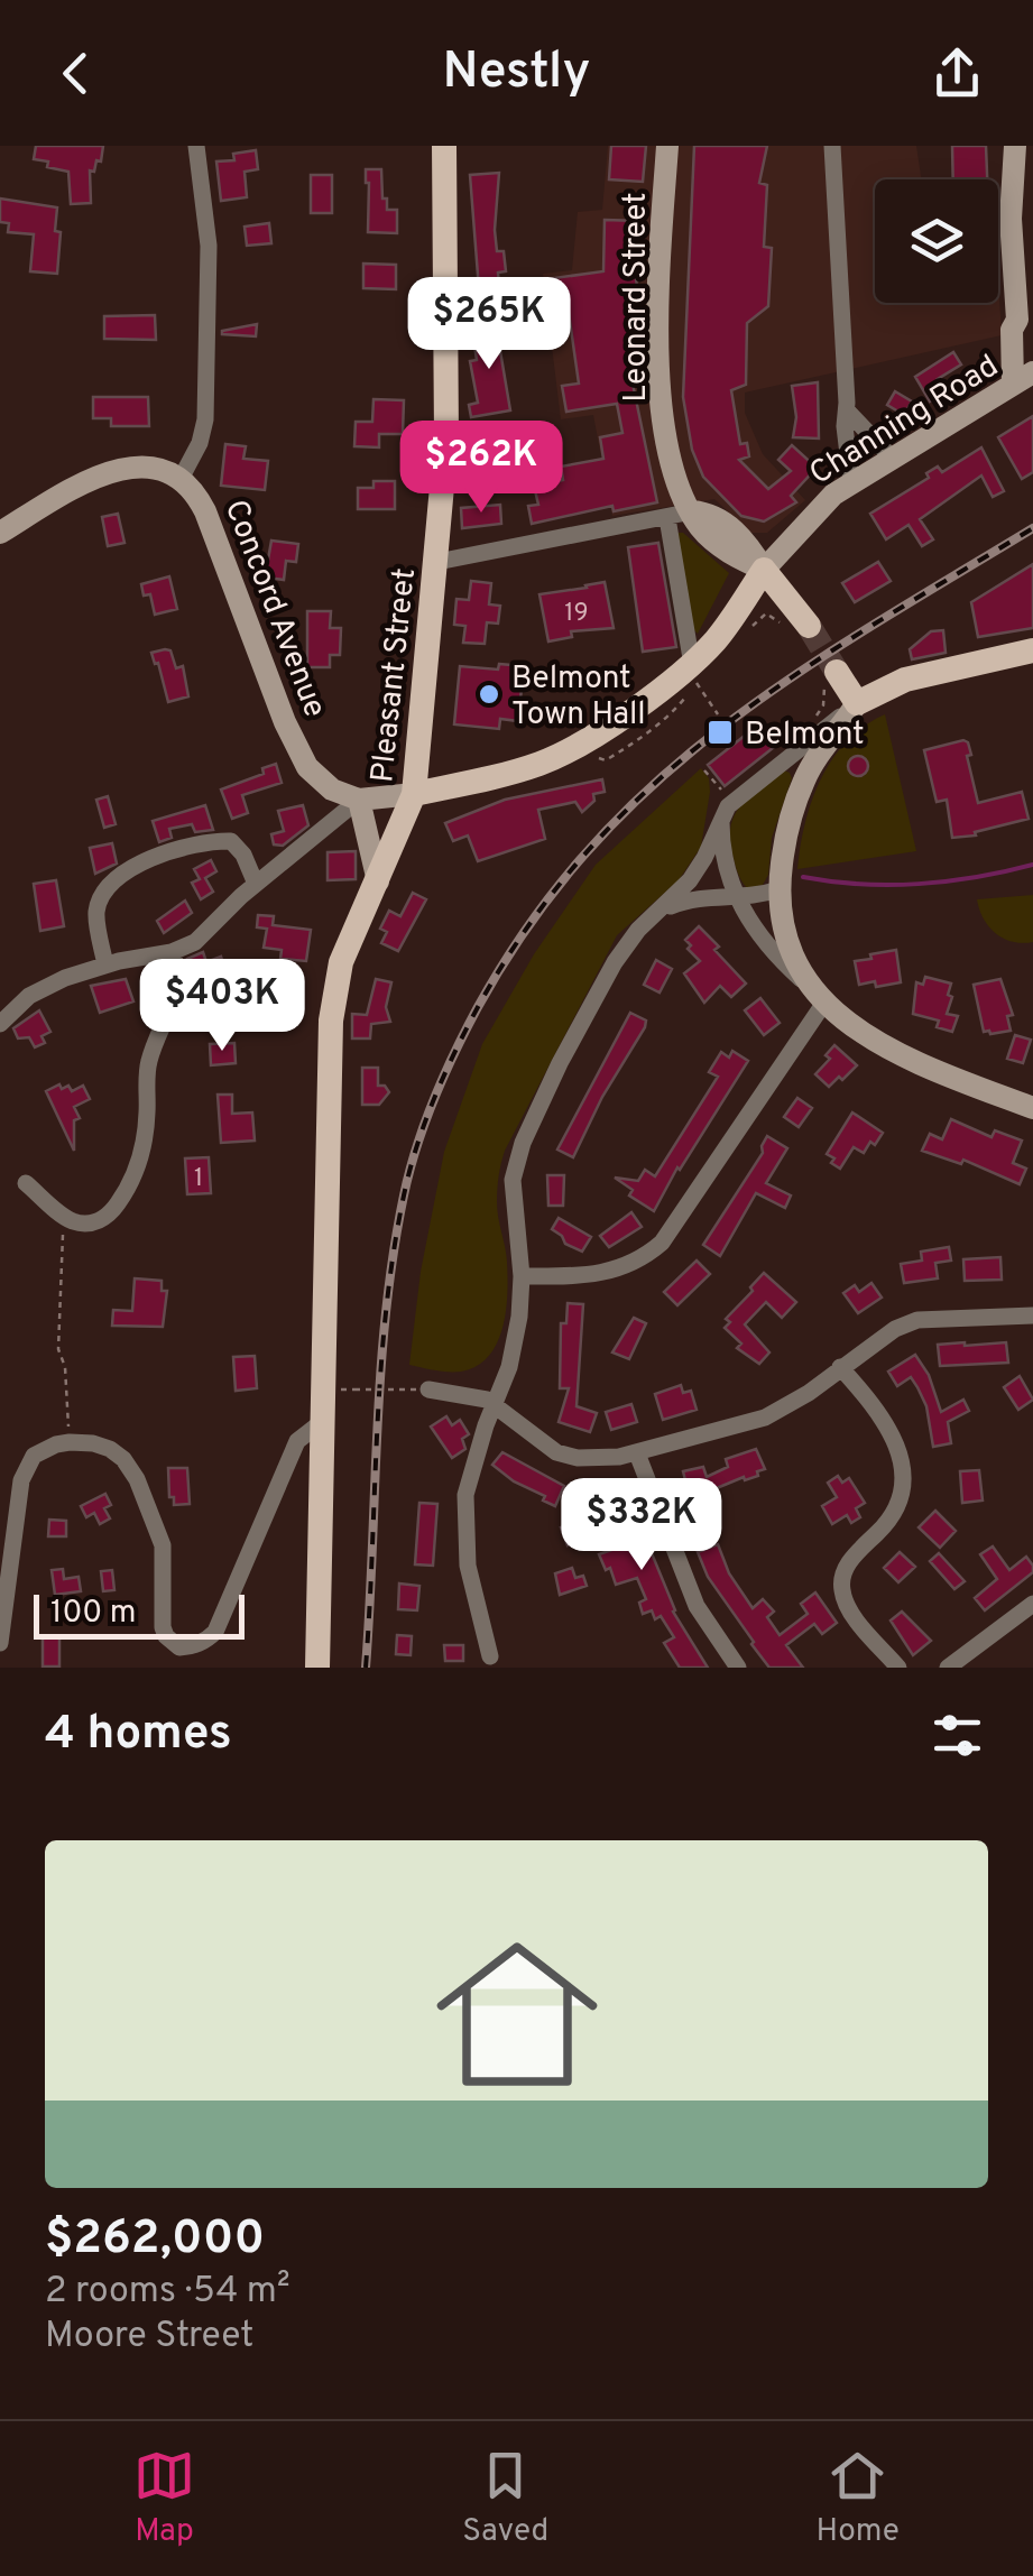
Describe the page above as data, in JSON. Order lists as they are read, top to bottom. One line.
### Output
{"streets":{"main road":["Leonard Street","Channing Road","Concord Avenue","Pleasant Street"]},"places":{"other":["Belmont Town Hall"],"transit":["Belmont"]},"house_numbers":["19","1"],"scale_bar":"100 m","page":{"header":"Nestly","price":["$265K","$262K","$403K","$332K"],"scale":"100 m","heading":"4 homes","list":[{"name":"$262,000","note":"2 rooms · 54 m² · Moore Street"}],"tabs":["Map","Saved","Home"]}}
